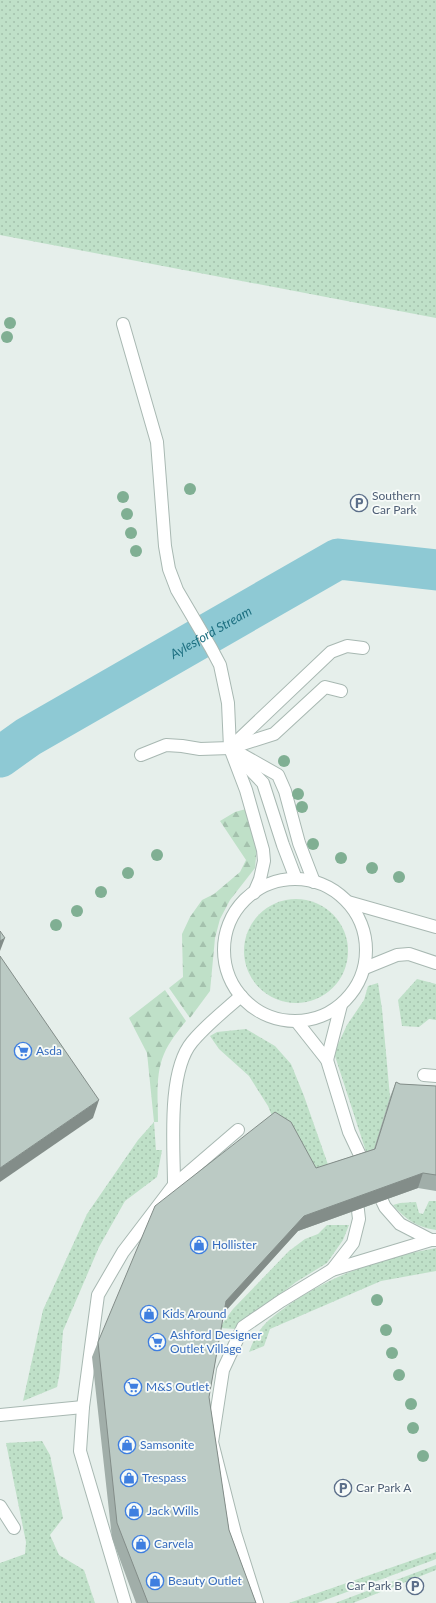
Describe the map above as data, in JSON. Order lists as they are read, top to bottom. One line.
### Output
{"water":["Aylesford Stream"],"places":{"parking":["Southern Car Park","Car Park A","Car Park B"],"supermarket":["Asda","Ashford Designer Outlet Village","M&S Outlet"],"shop":["Hollister","Kids Around","Samsonite","Trespass","Jack Wills","Carvela","Beauty Outlet"]}}
